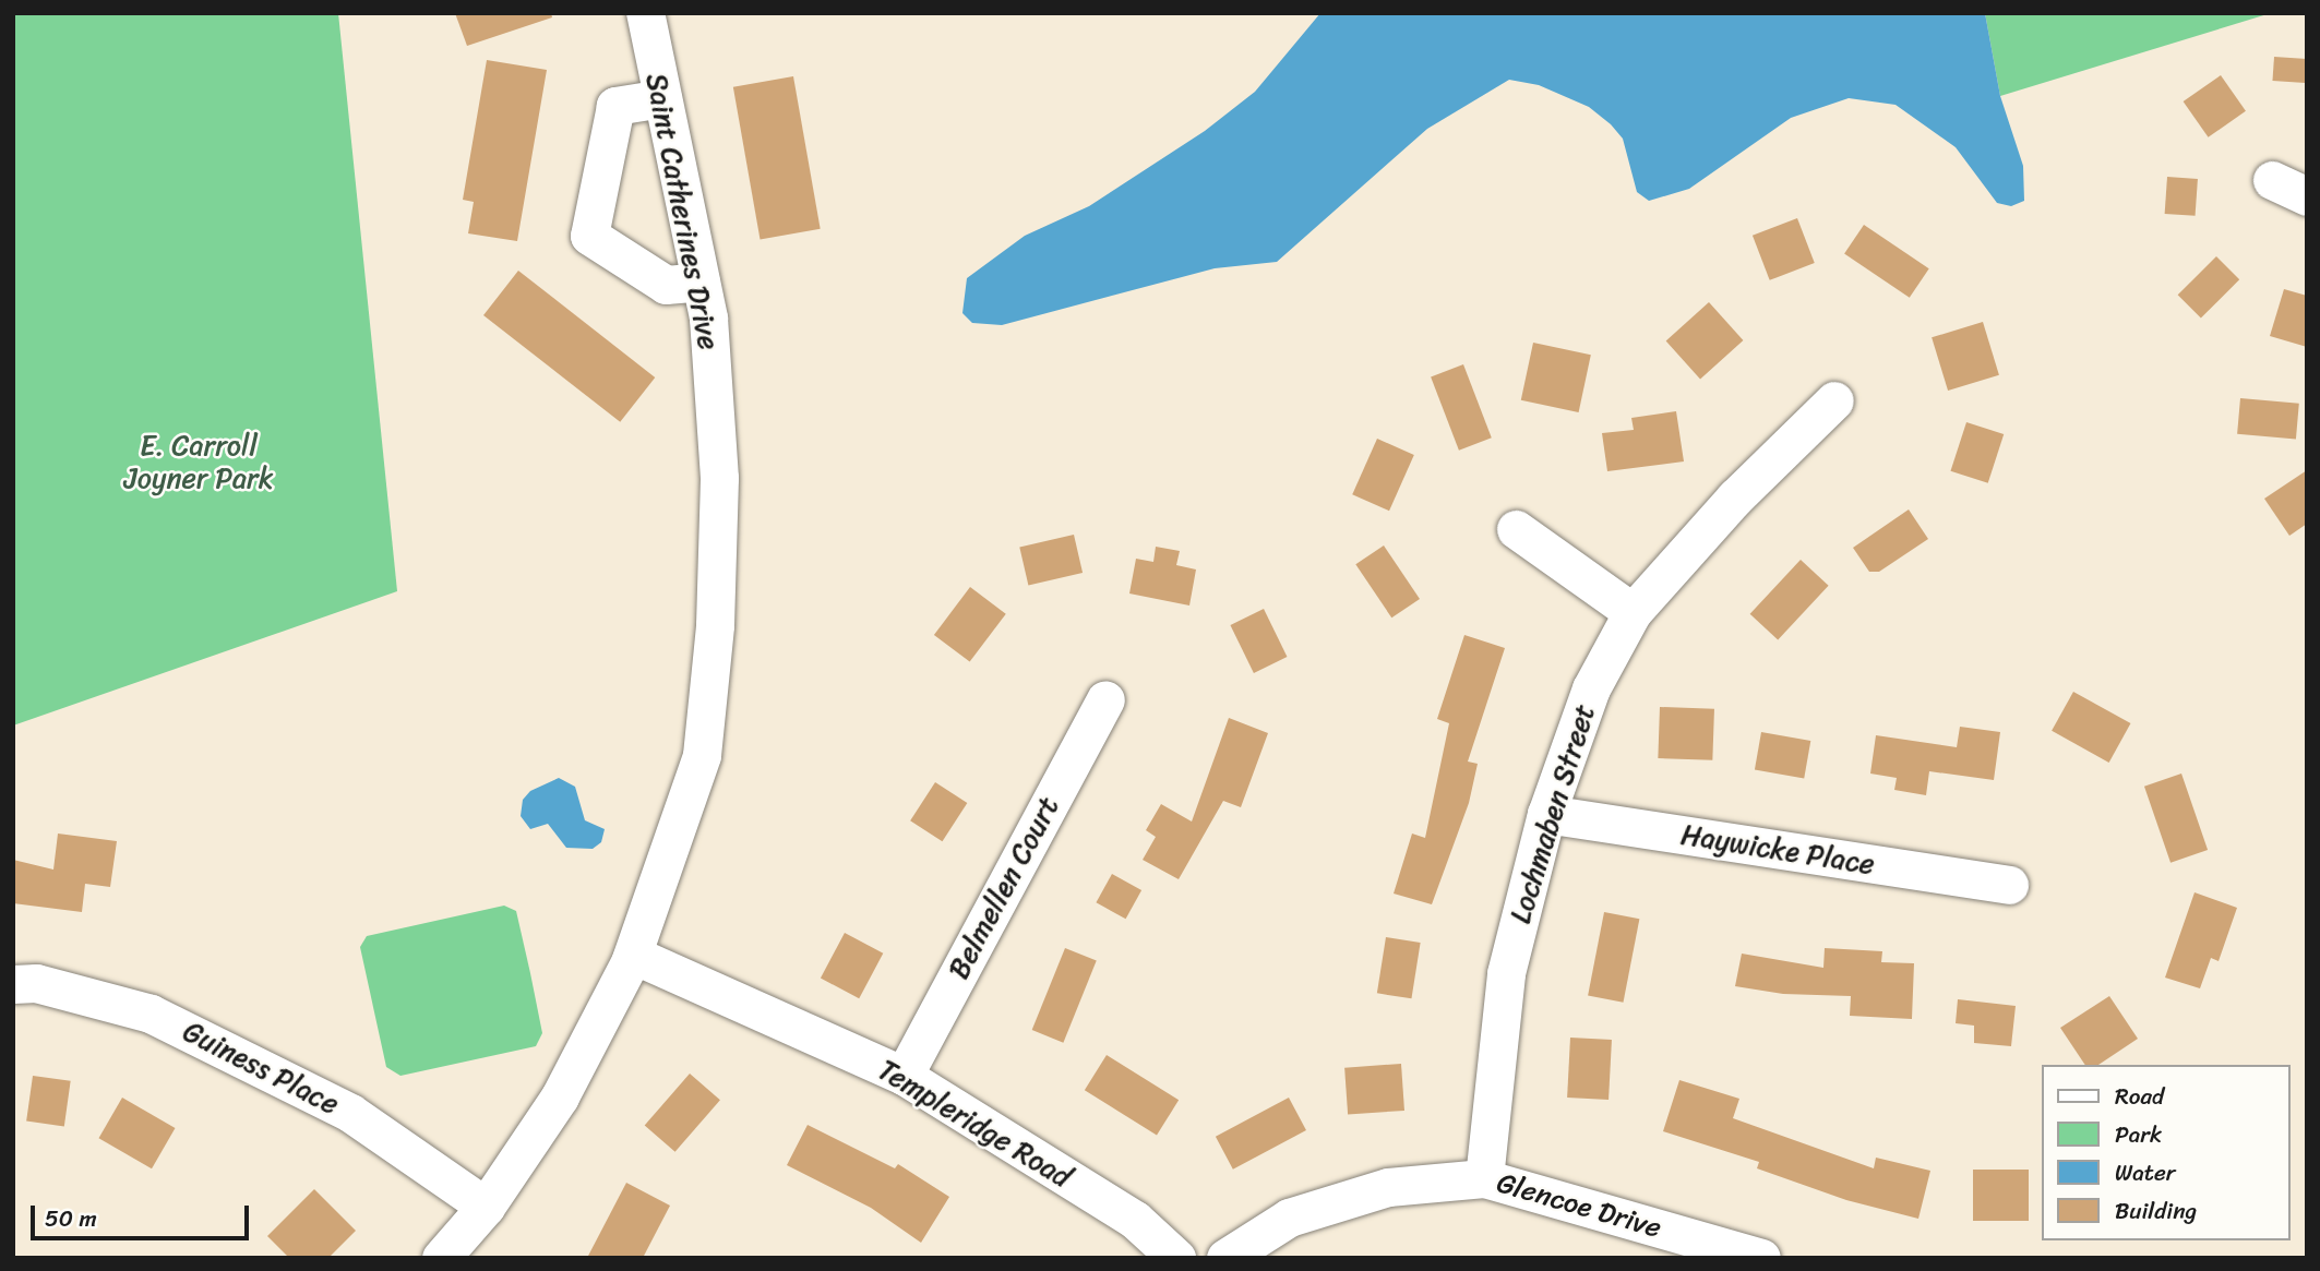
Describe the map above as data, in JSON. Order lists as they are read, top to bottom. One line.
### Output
{"streets":{"street":["Saint Catherines Drive","Lochmaben Street","Haywicke Place","Belmellen Court","Guiness Place","Templeridge Road","Glencoe Drive"]},"crossings":[["Saint Catherines Drive","Guiness Place"],["Saint Catherines Drive","Templeridge Road"],["Lochmaben Street","Haywicke Place"],["Lochmaben Street","Glencoe Drive"],["Belmellen Court","Templeridge Road"]],"parks":["E. Carroll Joyner Park"],"legend":["Road","Park","Water","Building"],"scale_bar":"50 m"}
